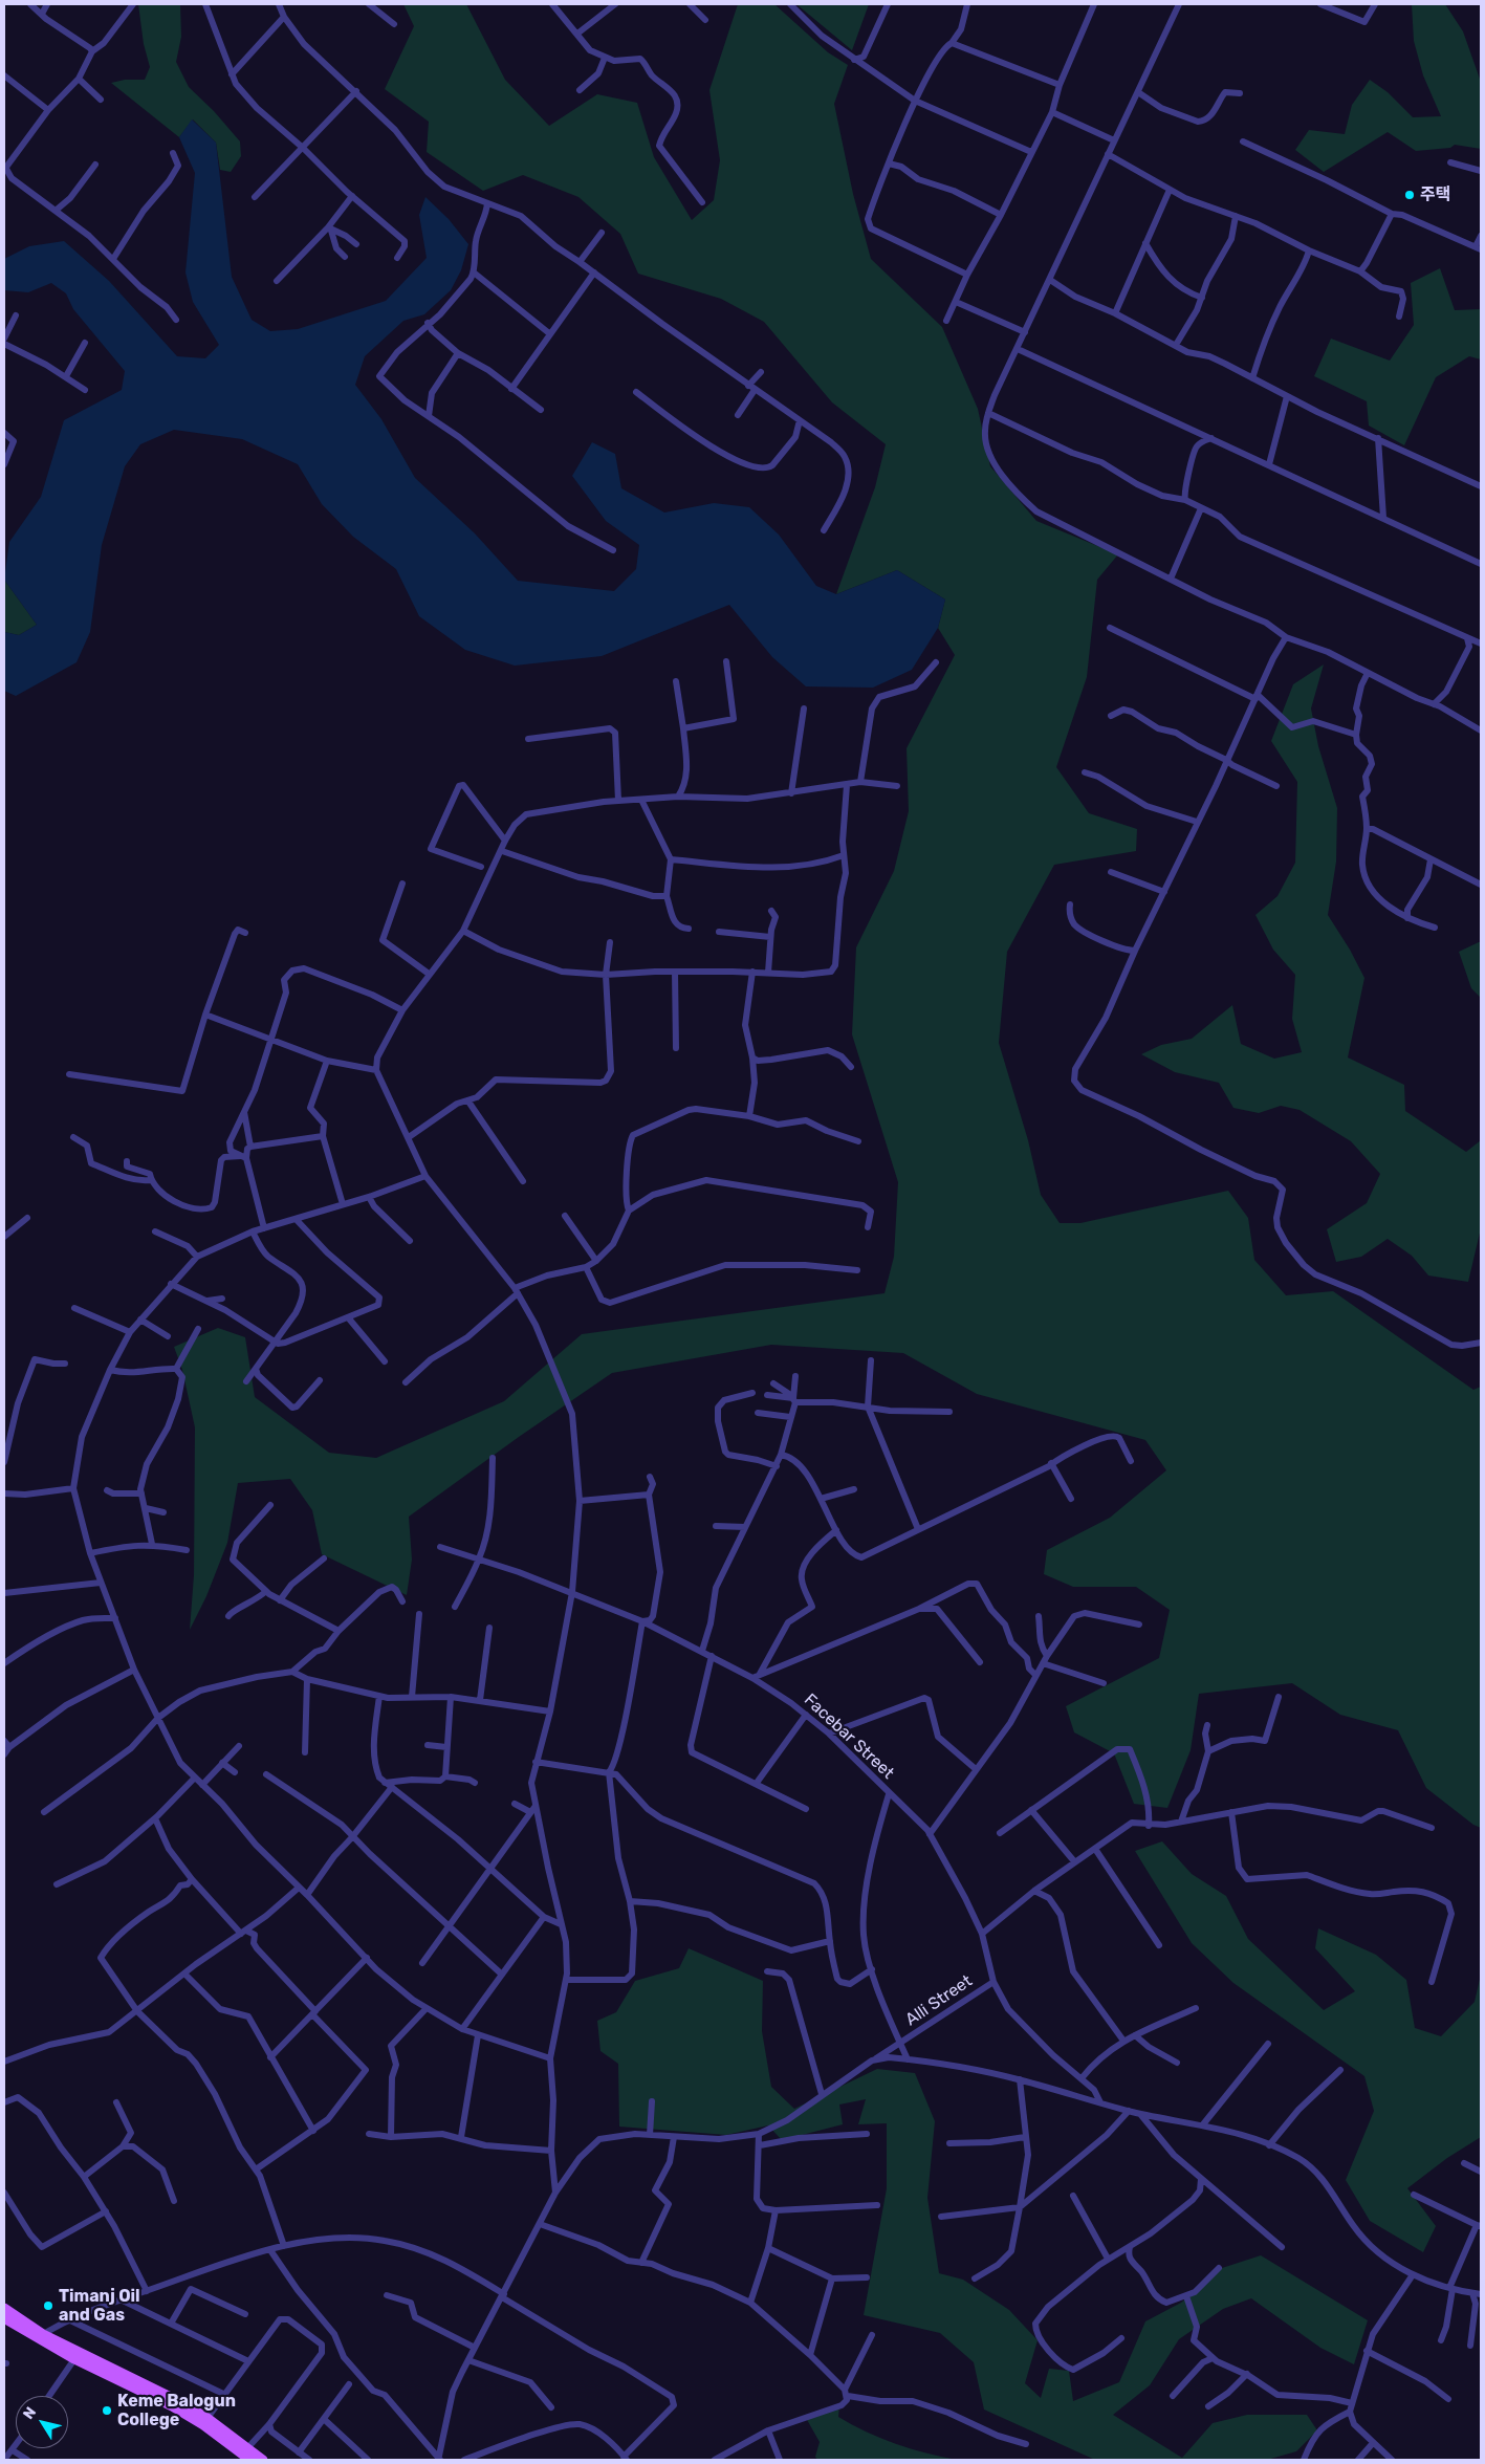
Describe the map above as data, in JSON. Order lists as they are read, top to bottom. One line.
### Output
{"streets":{"street":["Facebar Street","Alli Street"]},"crossings":[["Facebar Street","Alli Street"]],"places":["주택","Timanj Oil and Gas","Keme Balogun College"],"north":"top left"}
